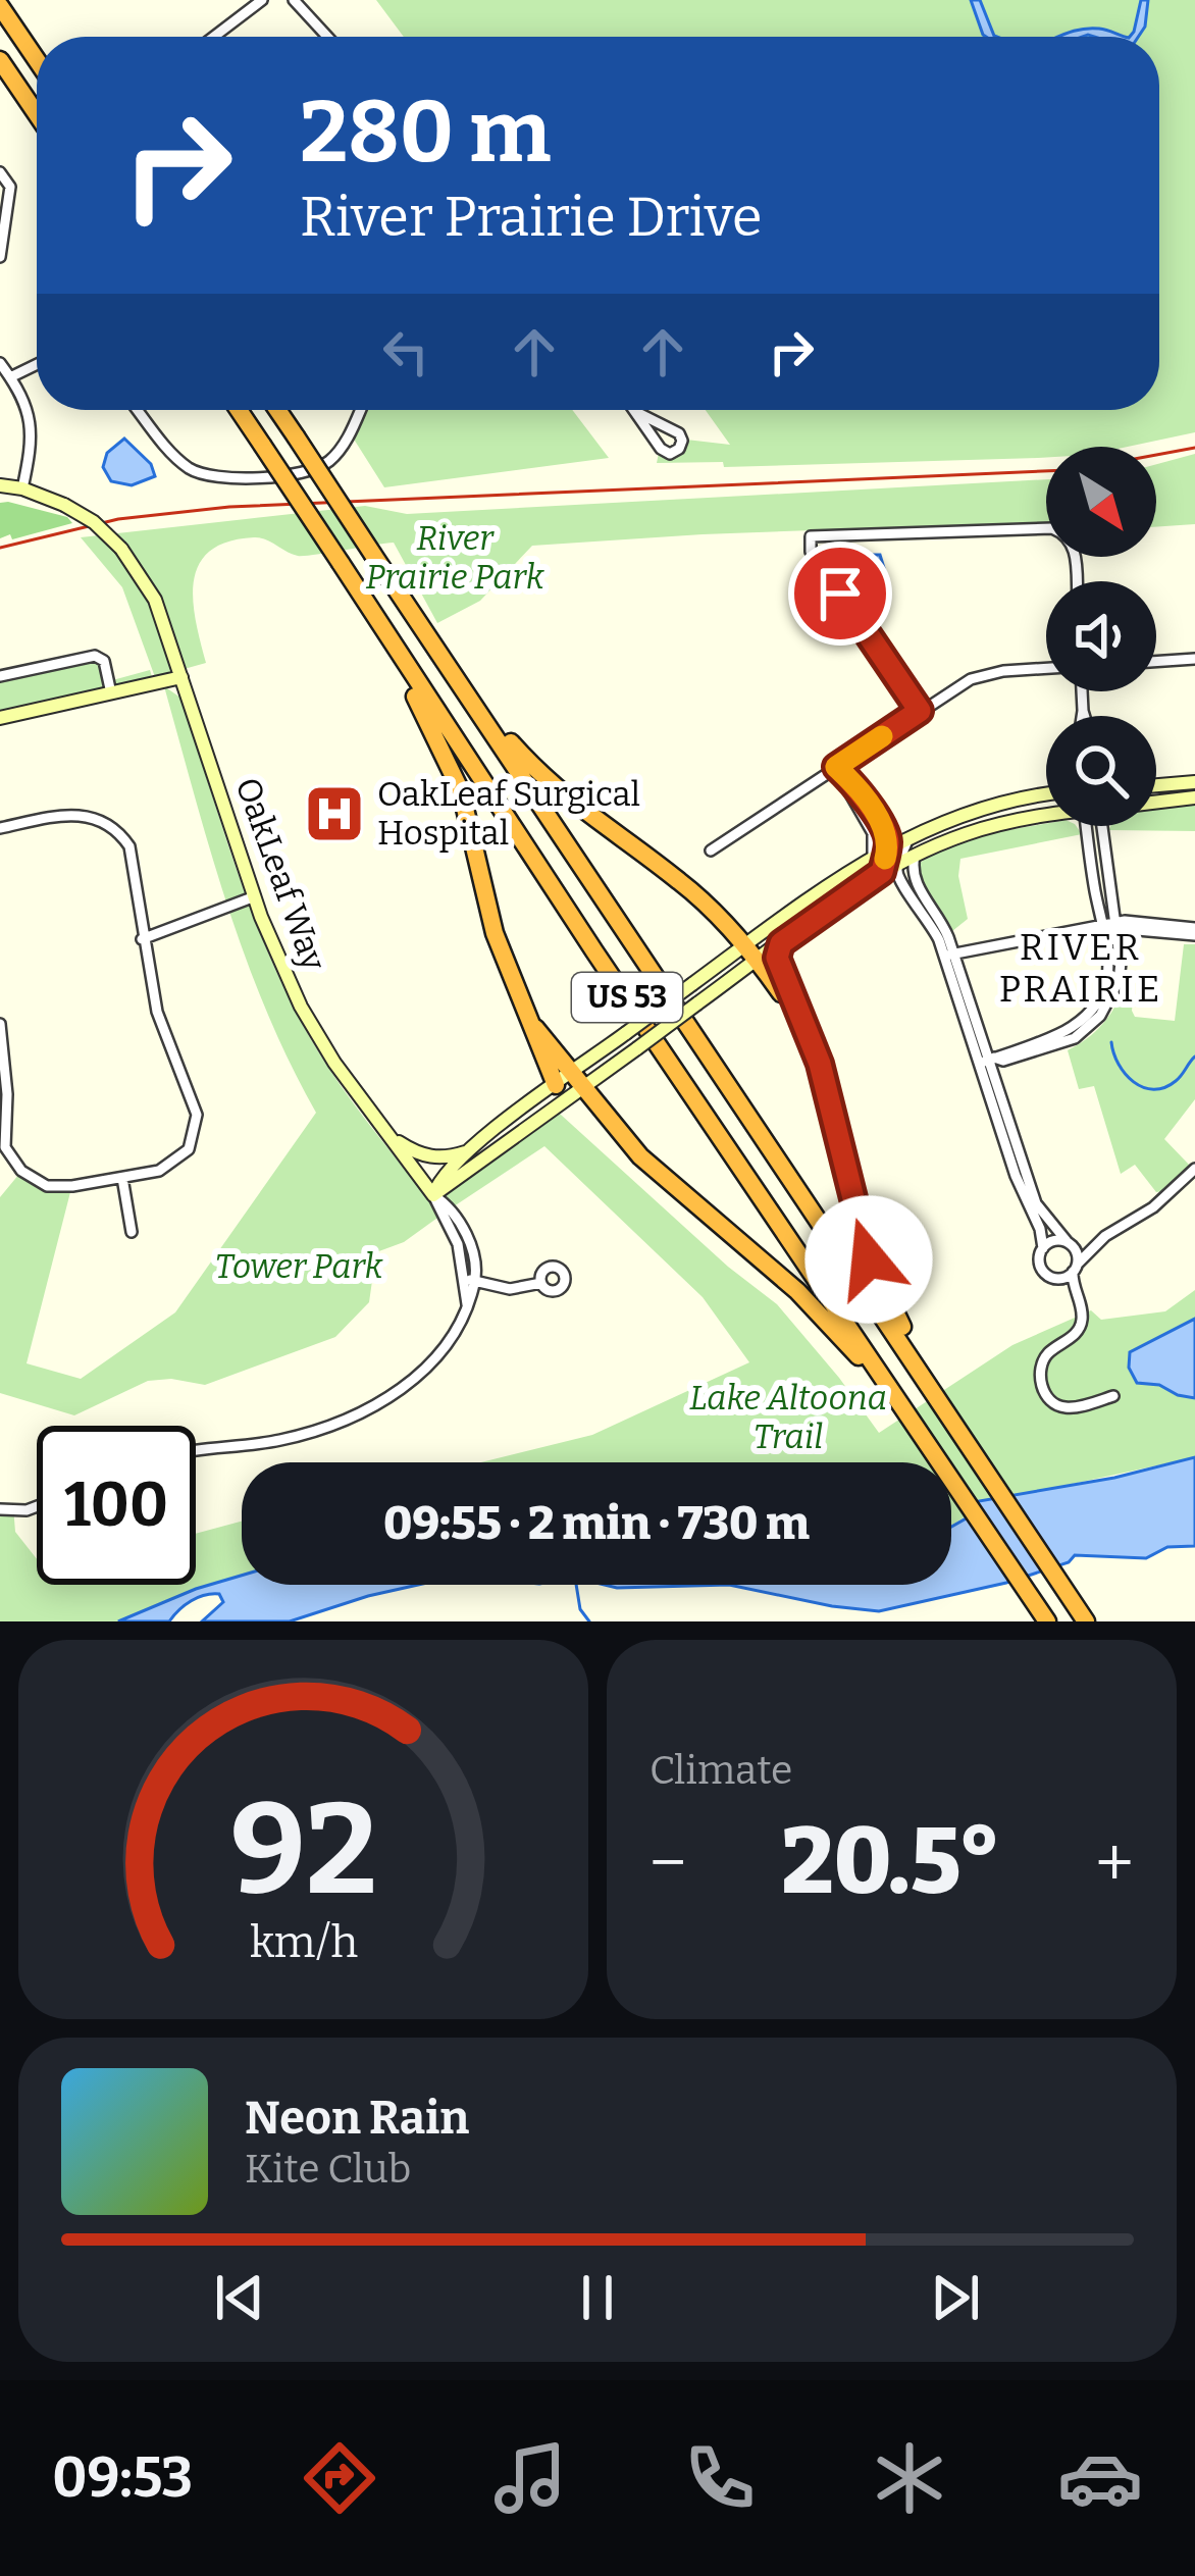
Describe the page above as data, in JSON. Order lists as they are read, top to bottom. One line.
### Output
{"streets":{"highway":["US 53"],"street":["OakLeaf Way"]},"districts":["RIVER PRAIRIE"],"parks":["River Prairie Park","Tower Park","Lake Altoona Trail"],"places":{"hospital":["OakLeaf Surgical Hospital"]},"north":"bottom right","page":{"turn":["280 m","River Prairie Drive"],"limit":"100","trip":"09:55 · 2 min · 730 m","tile":"Climate","heat":["−","20.5°","+"],"song":["Neon Rain","Kite Club"],"tabs":"09:53","gauge":["92","km/h"]}}
